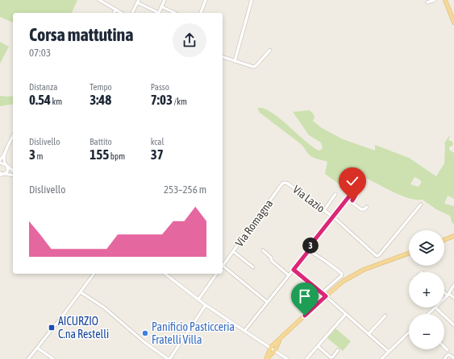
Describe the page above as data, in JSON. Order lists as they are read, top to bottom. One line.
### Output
{"streets":{"street":["Via Lazio","Via Romagna"]},"crossings":[["Via Lazio","Via Romagna"]],"places":{"transit":["AICURZIO C.na Restelli"],"other":["Panificio Pasticceria Fratelli Villa"]},"page":{"heading":["Corsa mattutina","07:03"],"stats":[["Distanza","0.54 km"],["Tempo","3:48"],["Passo","7:03 /km"],["Dislivello","3 m"],["Battito","155 bpm"],["kcal","37"]],"chart":["Dislivello","253–256 m"],"map_buttons":["+","−"],"pins":"3"}}
